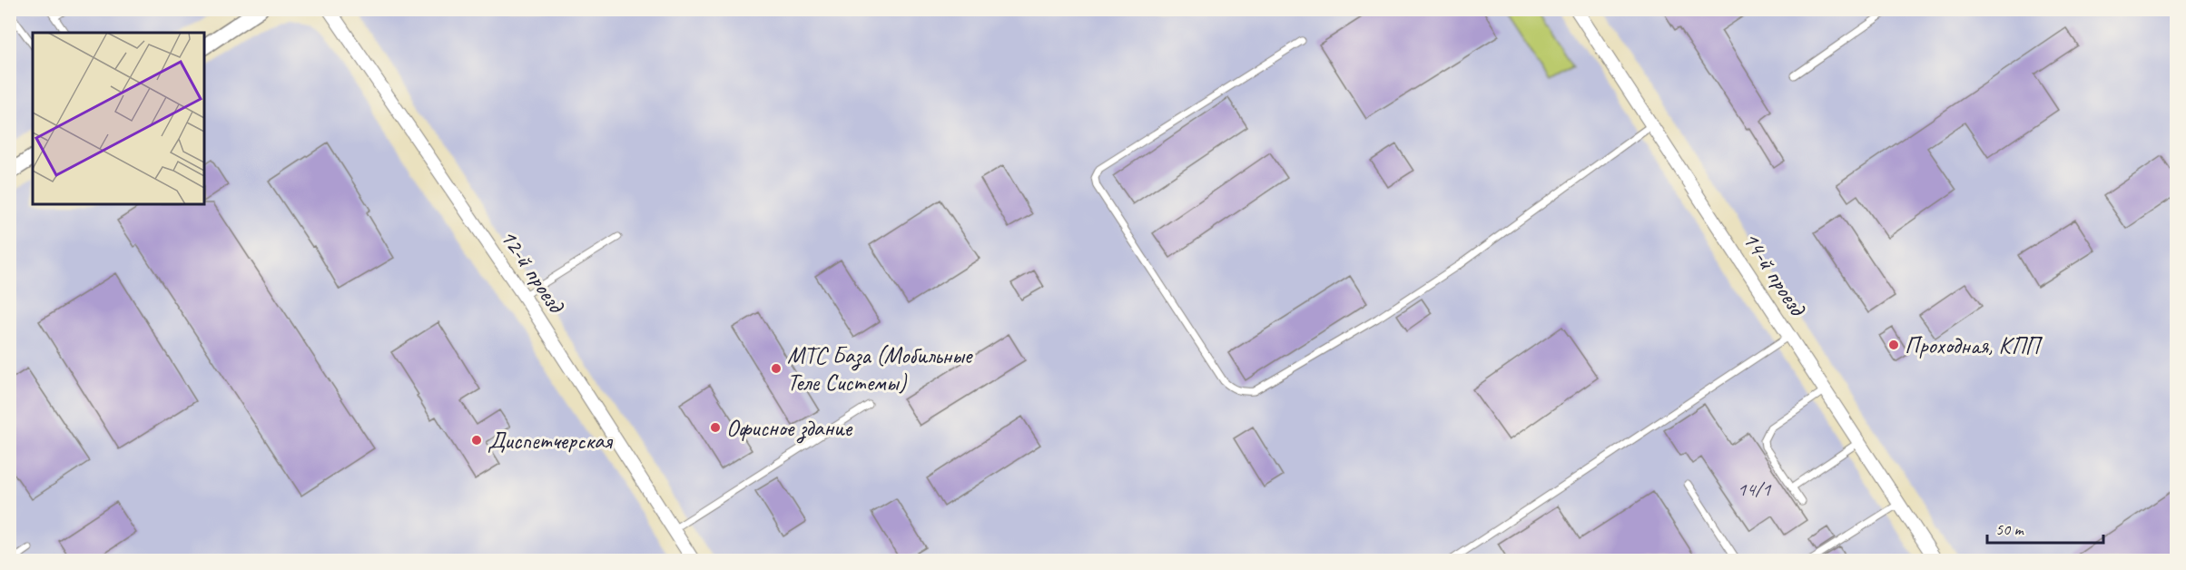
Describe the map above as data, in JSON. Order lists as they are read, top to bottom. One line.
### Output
{"streets":{"street":["12-й проезд","14-й проезд"]},"places":["Проходная, КПП","МТС База (Мобильные Теле Системы)","Офисное здание","Диспетчерская"],"house_numbers":["14/1"],"scale_bar":"50 m"}
